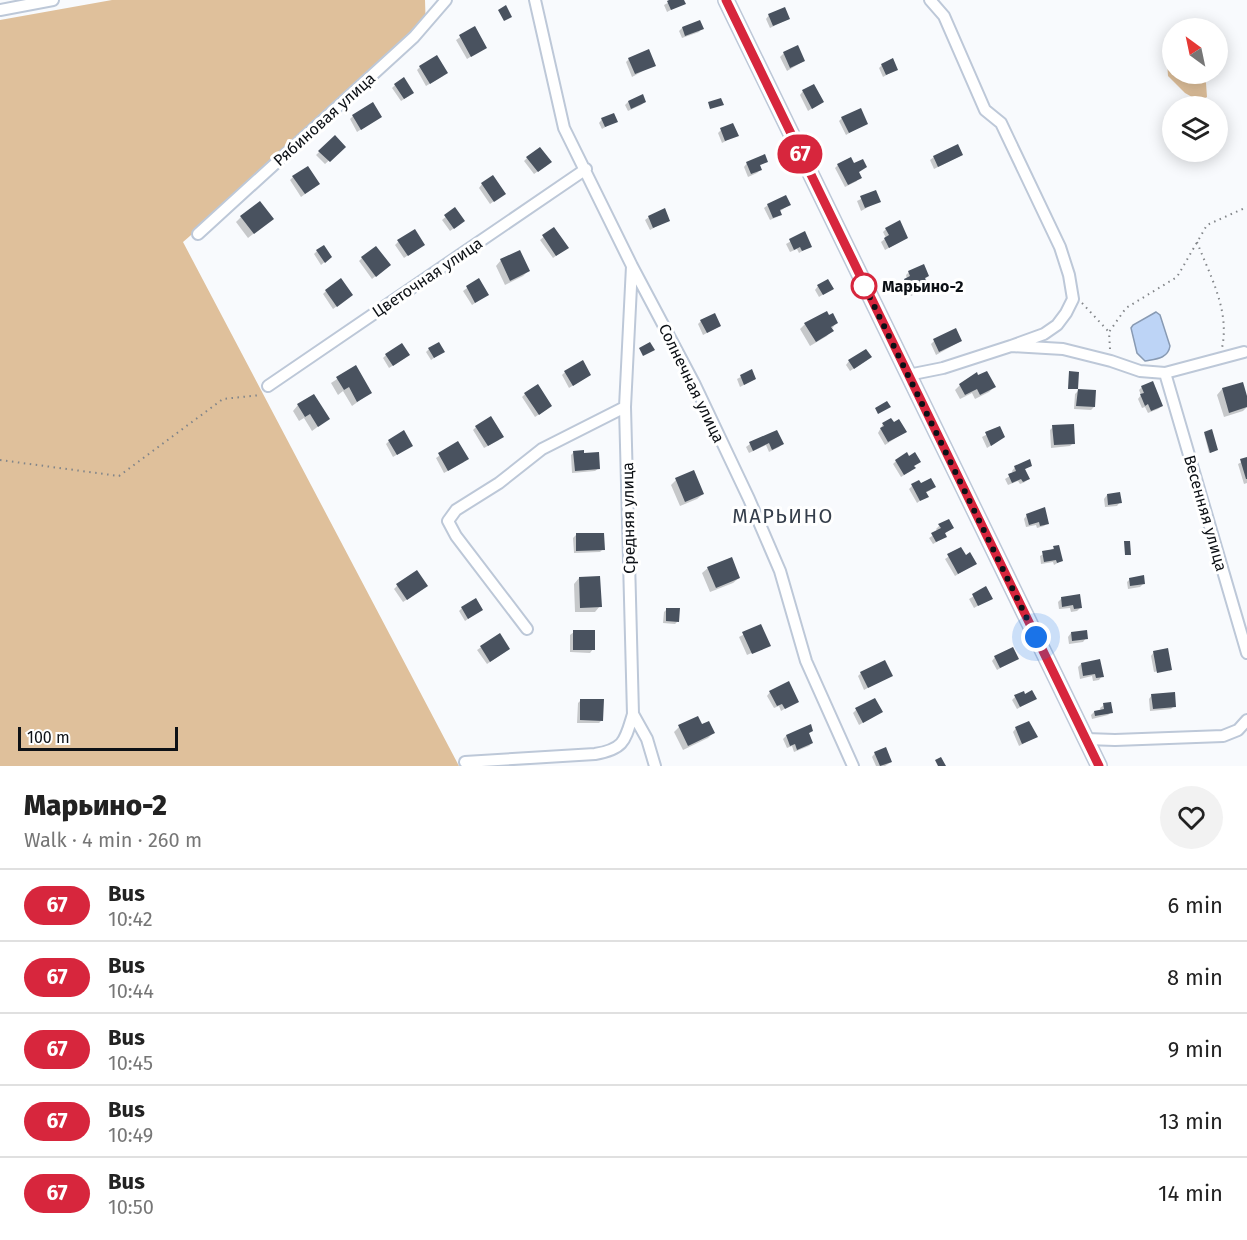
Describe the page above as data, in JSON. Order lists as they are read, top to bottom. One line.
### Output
{"streets":{"street":["Рябиновая улица","Цветочная улица","Солнечная улица","Весенняя улица","Средняя улица"]},"crossings":[["Цветочная улица","Солнечная улица"],["Солнечная улица","Средняя улица"]],"districts":["МАРЬИНО"],"places":["Марьино-2"],"lines":["bus line 67"],"scale_bar":"100 m","north":"top left","page":{"on_map":"67","scale":"100 m","heading":["Марьино-2","Walk · 4 min · 260 m"],"list":[{"mark":"67","name":"Bus","note":"10:42","value":"6 min"},{"mark":"67","name":"Bus","note":"10:44","value":"8 min"},{"mark":"67","name":"Bus","note":"10:45","value":"9 min"},{"mark":"67","name":"Bus","note":"10:49","value":"13 min"},{"mark":"67","name":"Bus","note":"10:50","value":"14 min"}]}}
